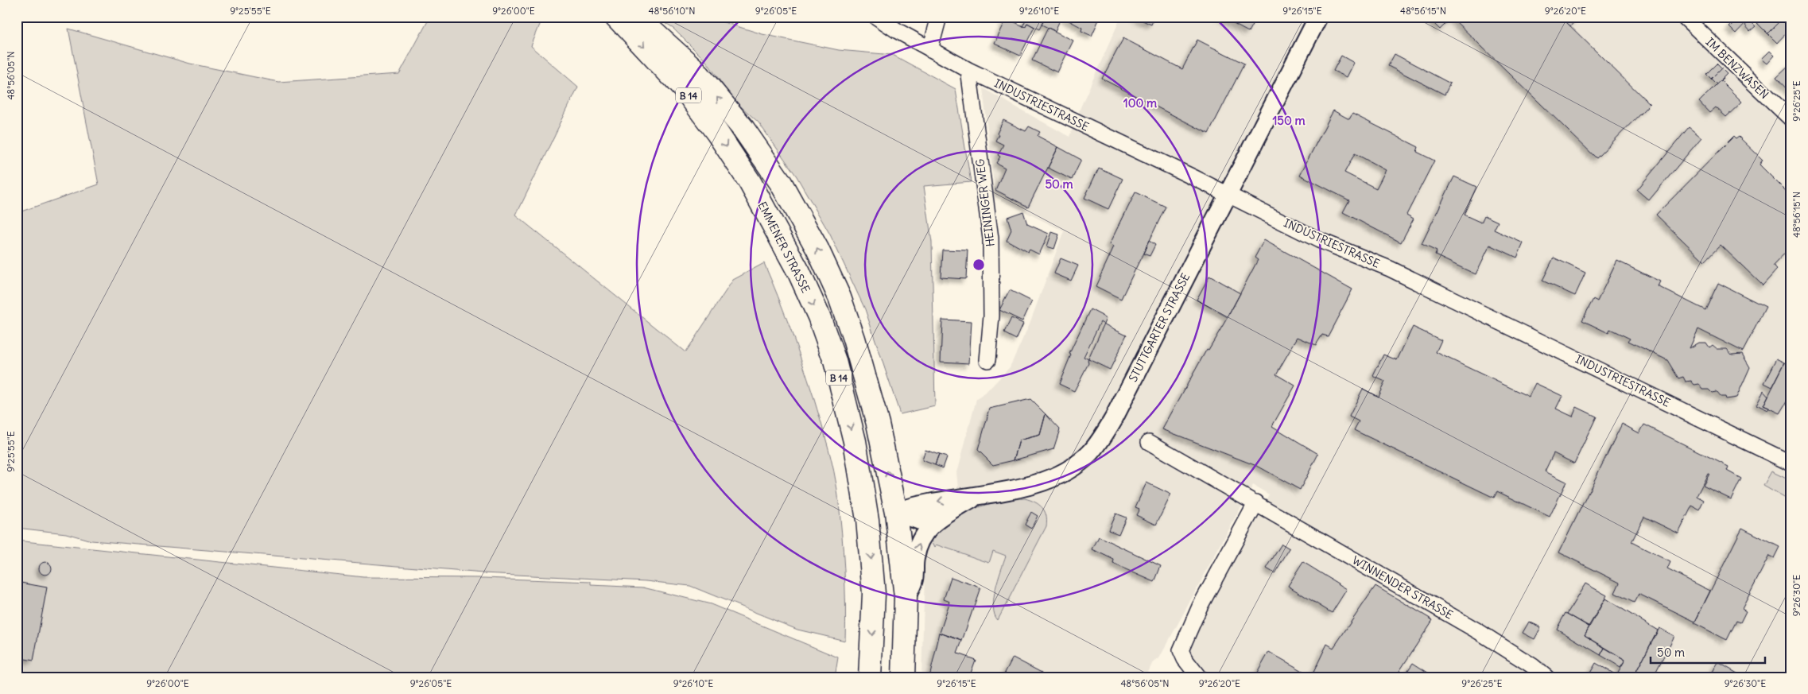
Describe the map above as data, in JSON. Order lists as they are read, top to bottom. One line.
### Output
{"streets":{"main road":["B 14","EMMENER STRASSE"],"street":["IM BENZWASEN","INDUSTRIESTRASSE","HEININGER WEG","STUTTGARTER STRASSE","WINNENDER STRASSE"]},"crossings":[["B 14","EMMENER STRASSE"],["B 14","STUTTGARTER STRASSE"],["INDUSTRIESTRASSE","HEININGER WEG"],["INDUSTRIESTRASSE","STUTTGARTER STRASSE"]],"scale_bar":"50 m","coordinates":["9°25'55\"E","9°26'00\"E","48°56'10\"N","9°26'05\"E","9°26'10\"E","9°26'15\"E","48°56'15\"N","9°26'20\"E","48°56'05\"N","9°26'25\"E","9°26'30\"E"],"rings":["100 m","150 m","50 m"]}
